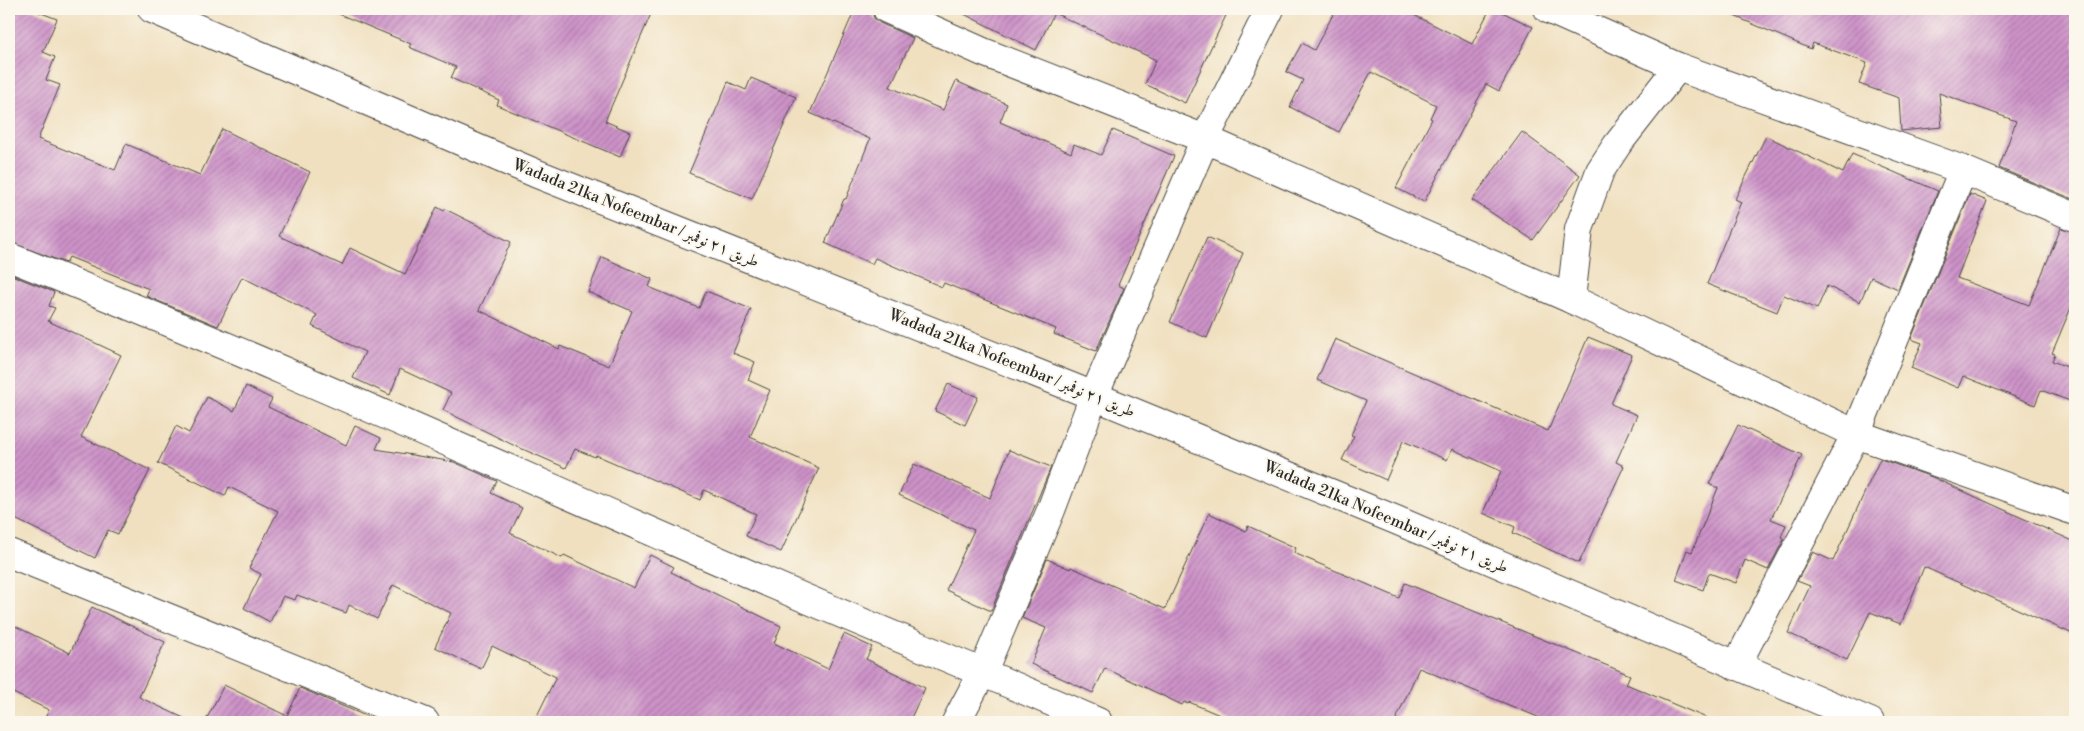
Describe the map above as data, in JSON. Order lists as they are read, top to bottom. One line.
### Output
{"streets":{"street":["Wadada 21ka Nofeembar / طريق ٢١ نوفمبر"]}}
